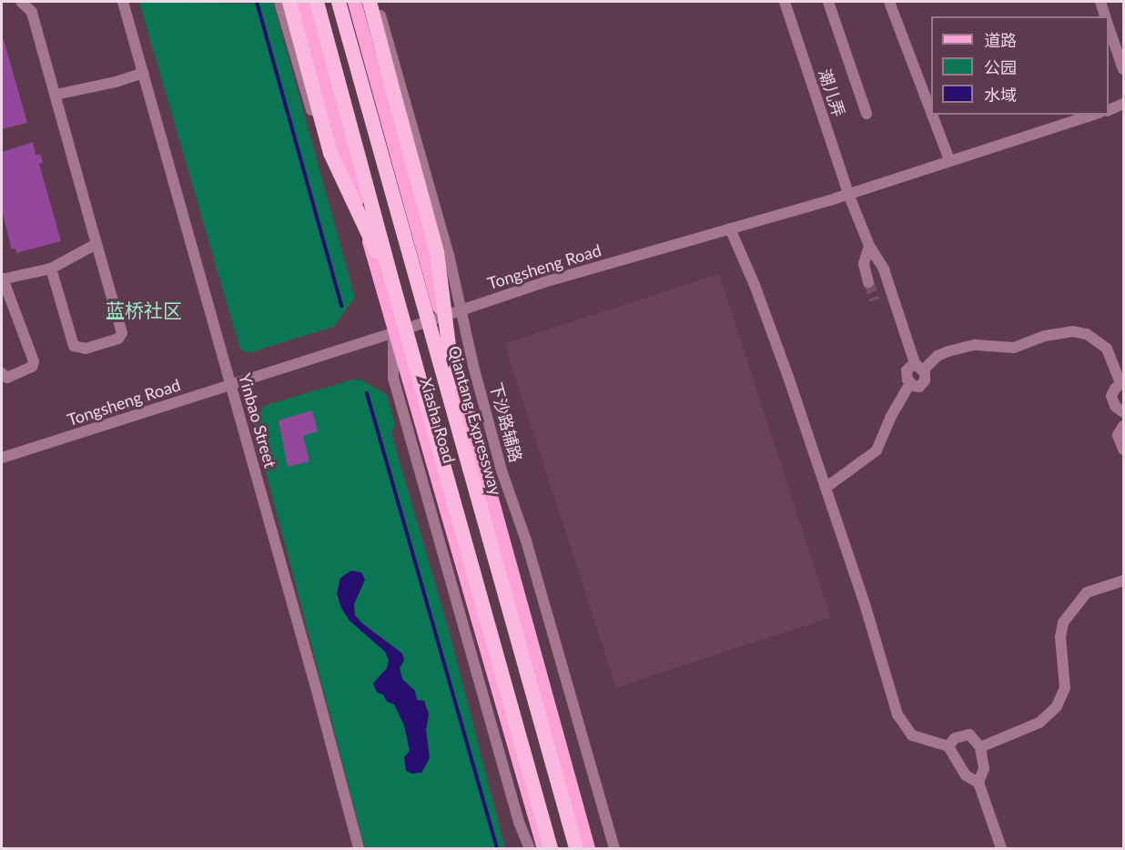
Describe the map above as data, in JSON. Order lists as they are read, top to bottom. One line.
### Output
{"streets":{"highway":["Qiantang Expressway"],"main road":["Xiasha Road"],"street":["潮儿弄","Tongsheng Road","Yinbao Street","下沙路辅路"]},"crossings":[["潮儿弄","Tongsheng Road"],["Tongsheng Road","Yinbao Street"],["Tongsheng Road","Xiasha Road"],["Tongsheng Road","下沙路辅路"]],"districts":["蓝桥社区"],"legend":["道路","公园","水域"]}
